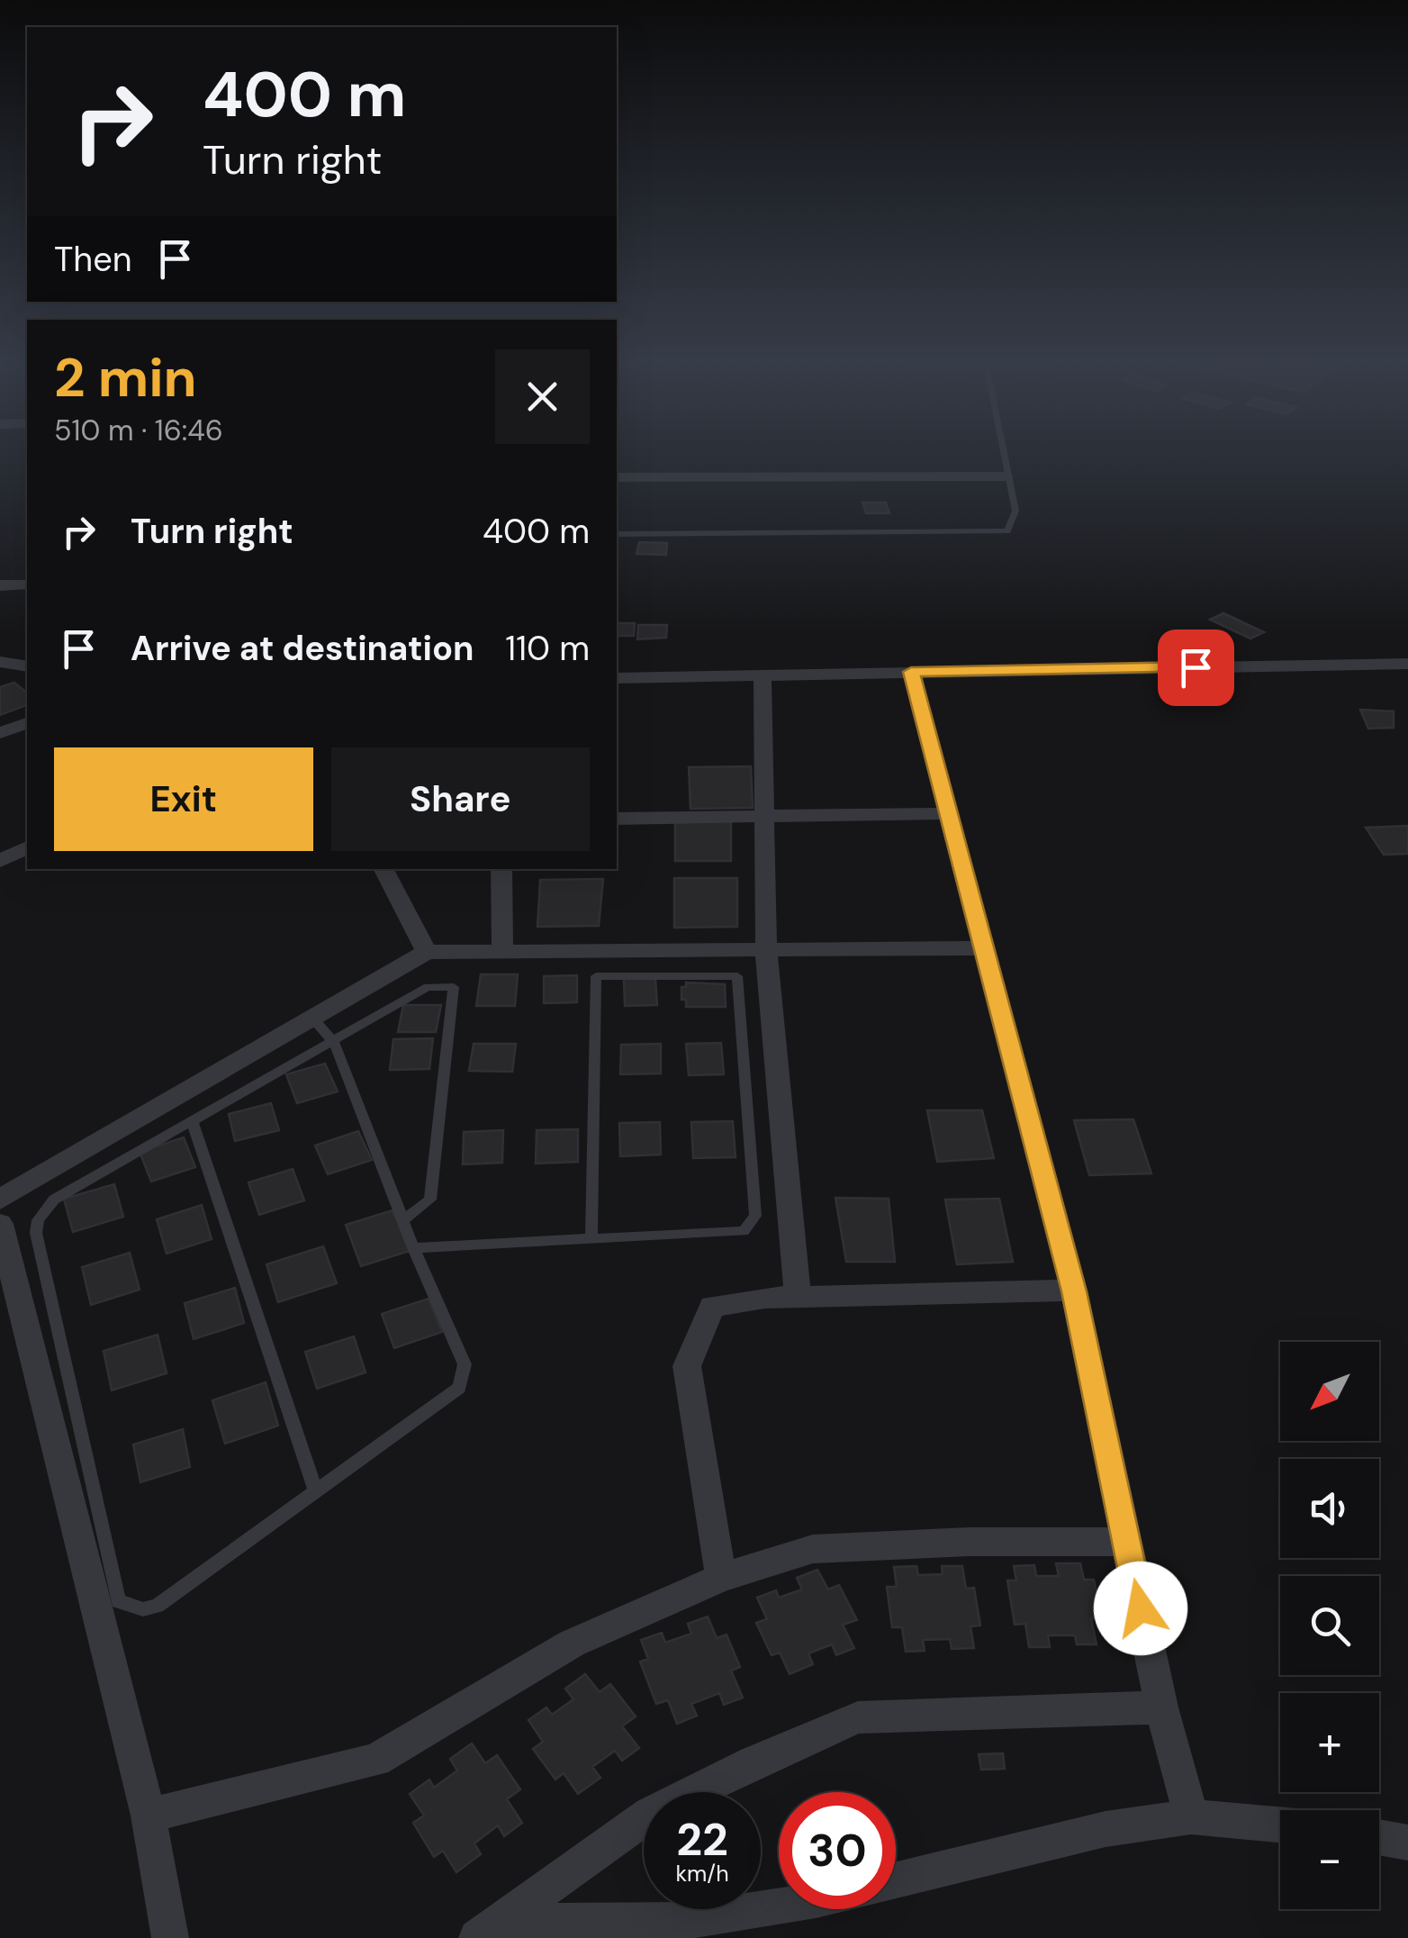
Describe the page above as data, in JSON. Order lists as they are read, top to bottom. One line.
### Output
{"north":"bottom left","page":{"turn":["400 m","Turn right"],"then":"Then","heading":["2 min","510 m · 16:46"],"list":[{"name":"Turn right","value":"400 m"},{"name":"Arrive at destination","value":"110 m"}],"buttons":["Exit","Share"],"map_buttons":["+","−"],"speed":"22 km/h","limit":"30"}}
